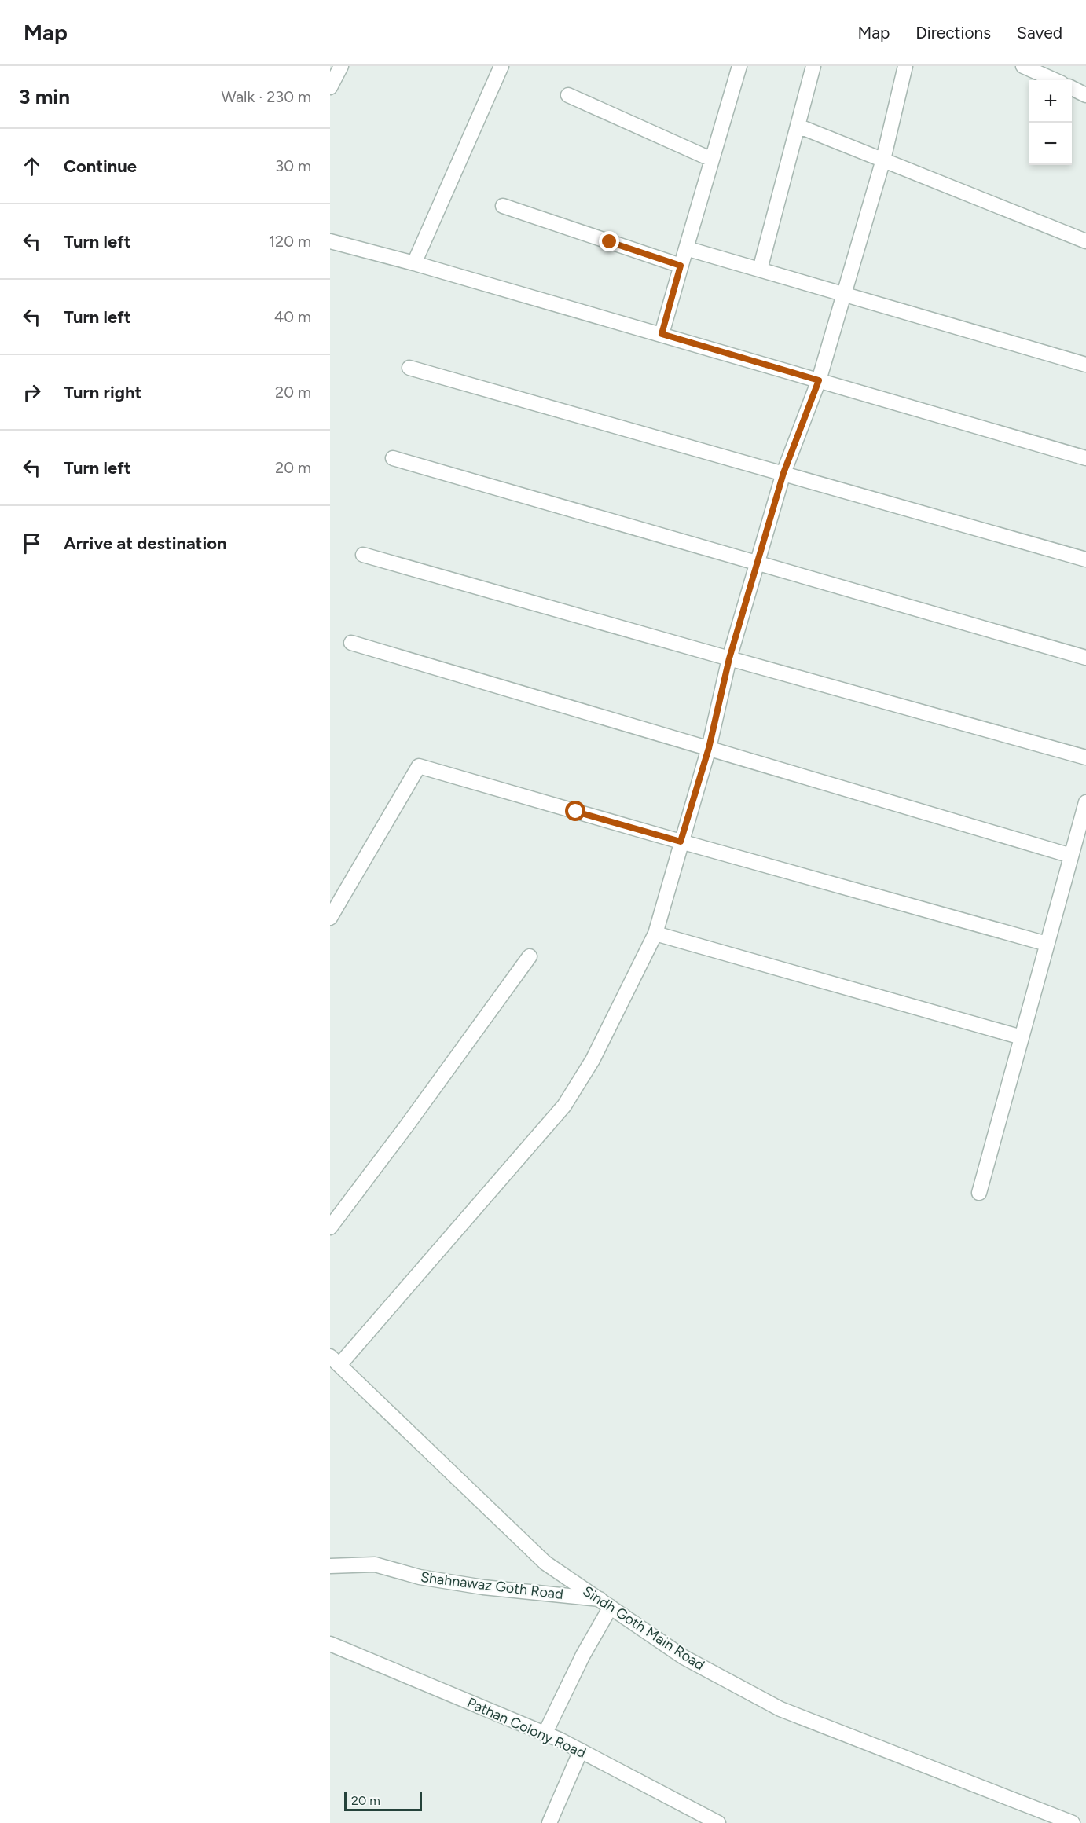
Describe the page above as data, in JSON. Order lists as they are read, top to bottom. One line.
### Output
{"streets":{"street":["Shahnawaz Goth Road","Sindh Goth Main Road","Pathan Colony Road"]},"crossings":[["Shahnawaz Goth Road","Sindh Goth Main Road"]],"scale_bar":"20 m","page":{"header":"Map","nav":["Map","Directions","Saved"],"heading":["3 min","Walk · 230 m"],"map_buttons":["+","−"],"list":[["Continue","30 m"],["Turn left","120 m"],["Turn left","40 m"],["Turn right","20 m"],["Turn left","20 m"],"Arrive at destination"],"scale":"20 m"}}
